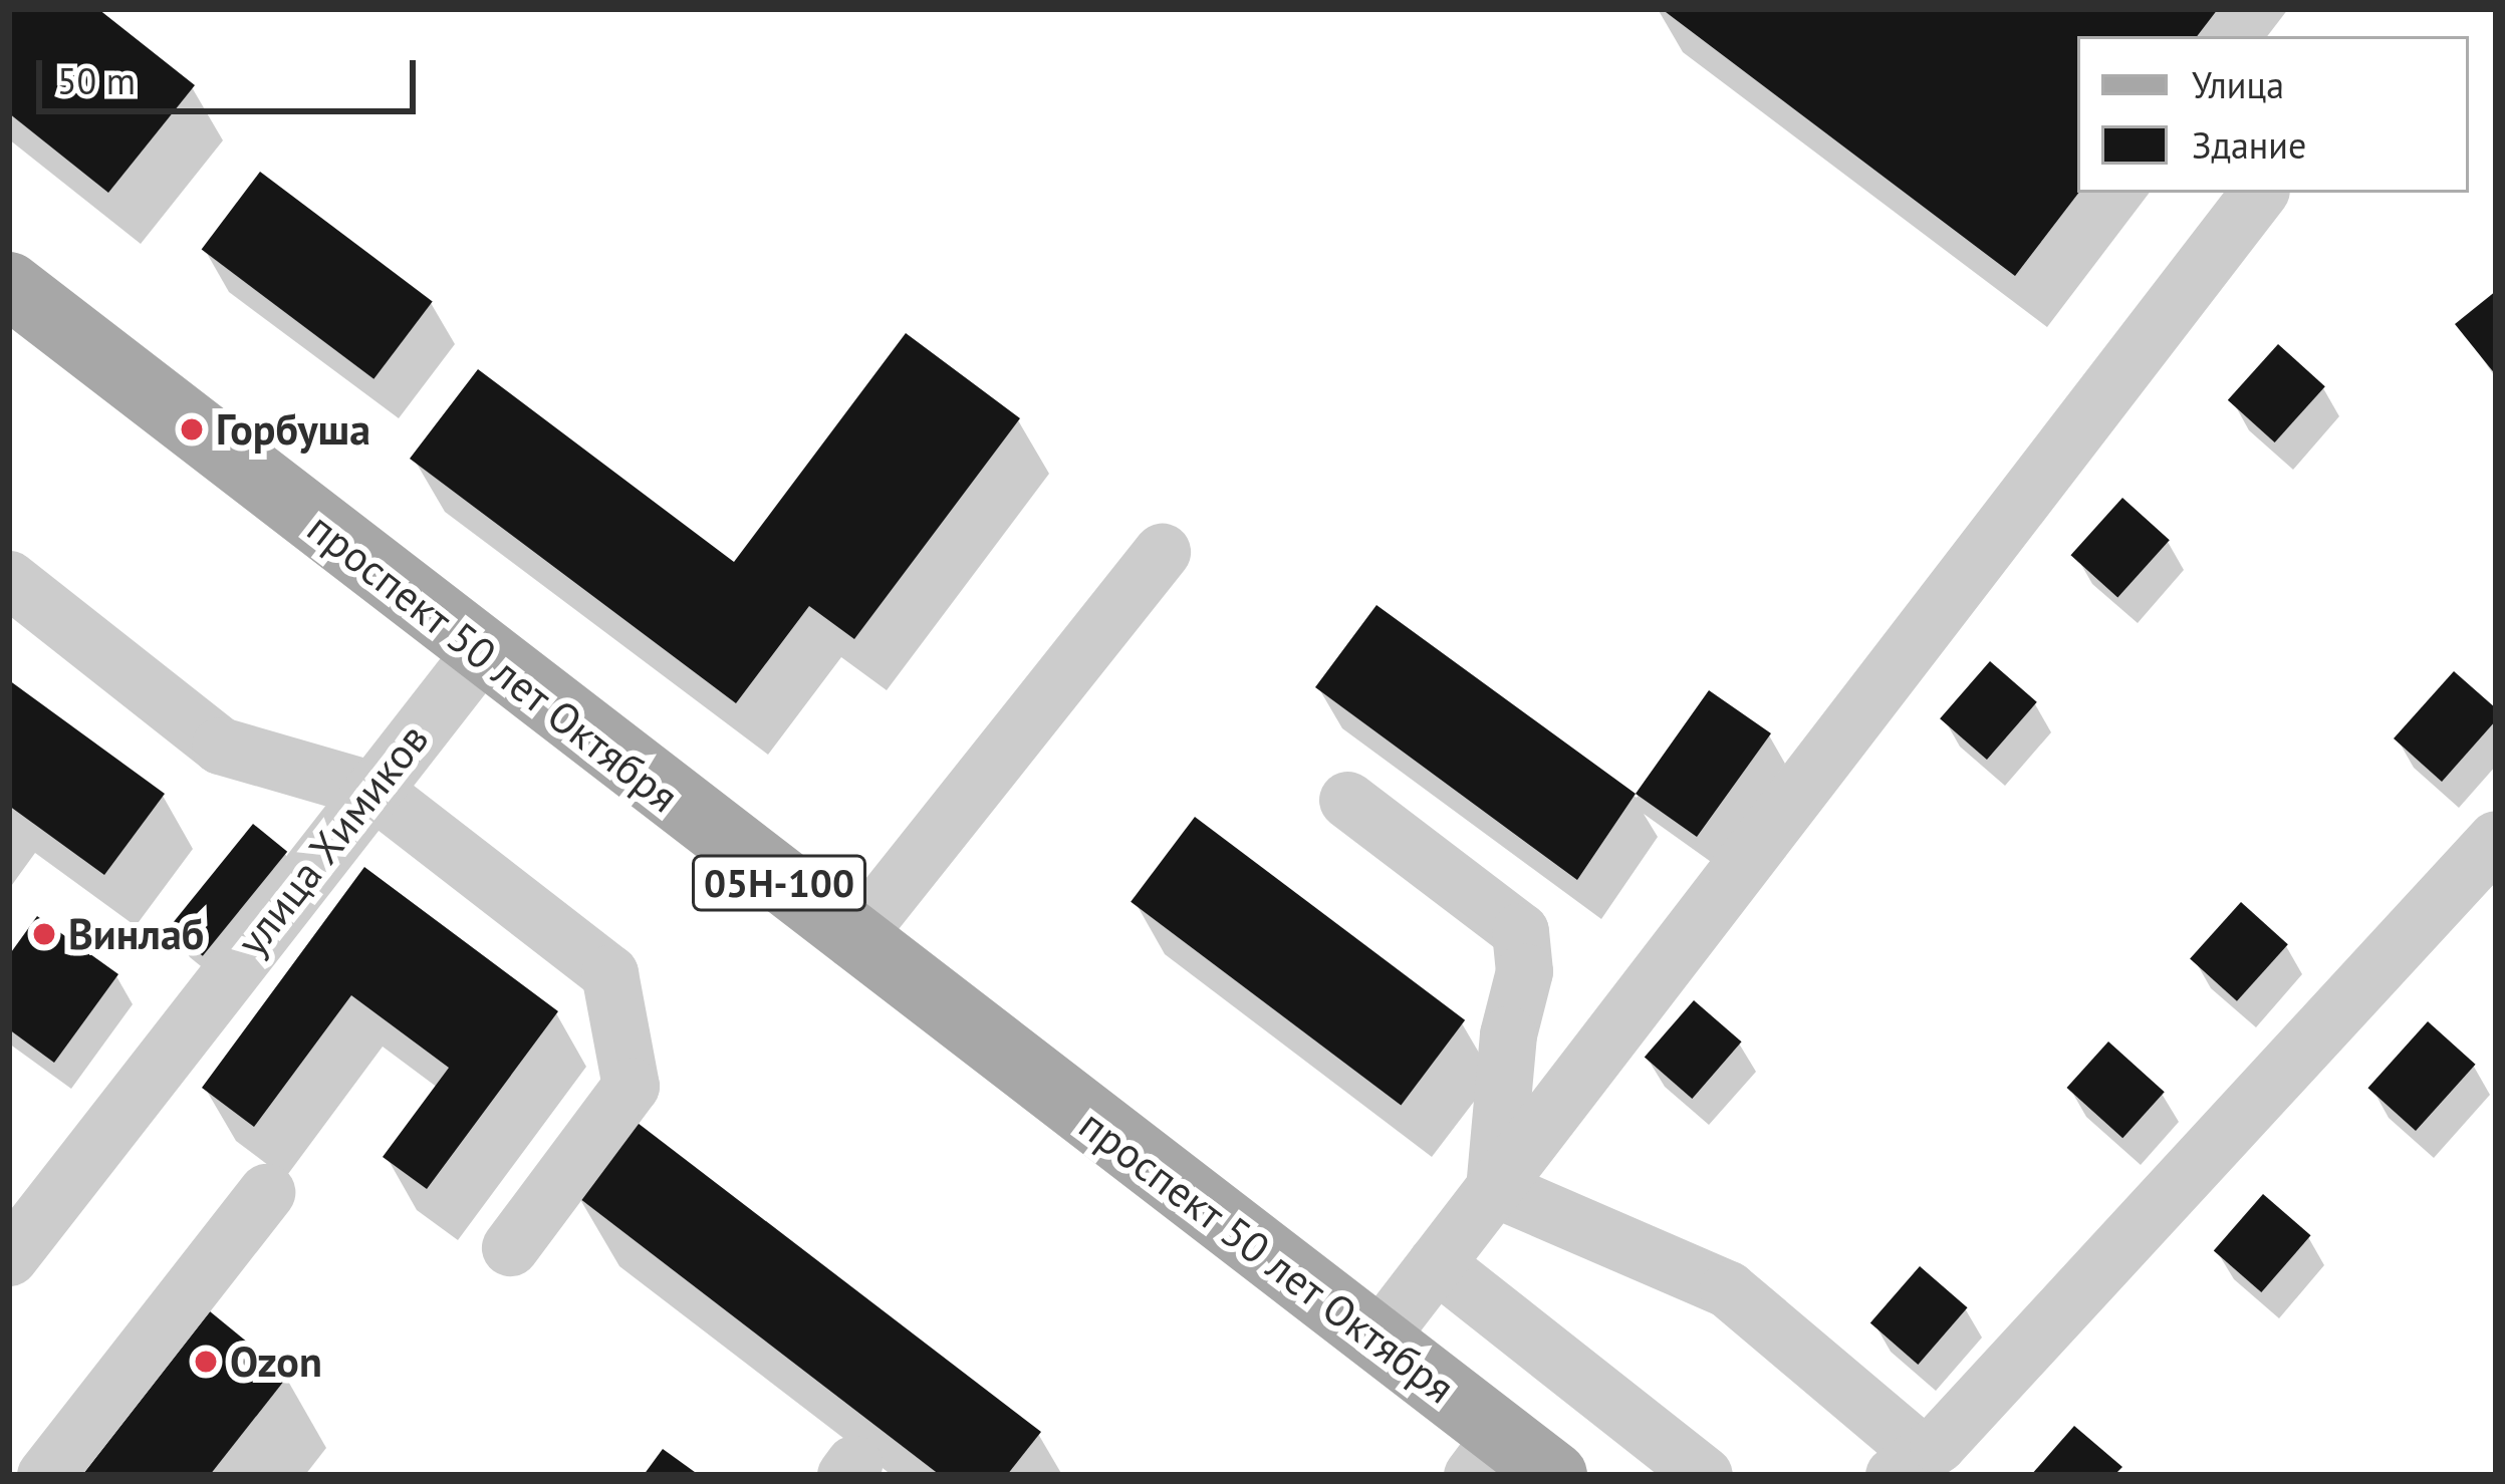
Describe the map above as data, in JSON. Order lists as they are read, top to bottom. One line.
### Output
{"streets":{"main road":["проспект 50 лет Октября","05Н-100"],"street":["улица Химиков"]},"crossings":[["проспект 50 лет Октября","улица Химиков"]],"places":["Горбуша","Винлаб","Ozon"],"legend":["Улица","Здание"],"scale_bar":"50 m"}
